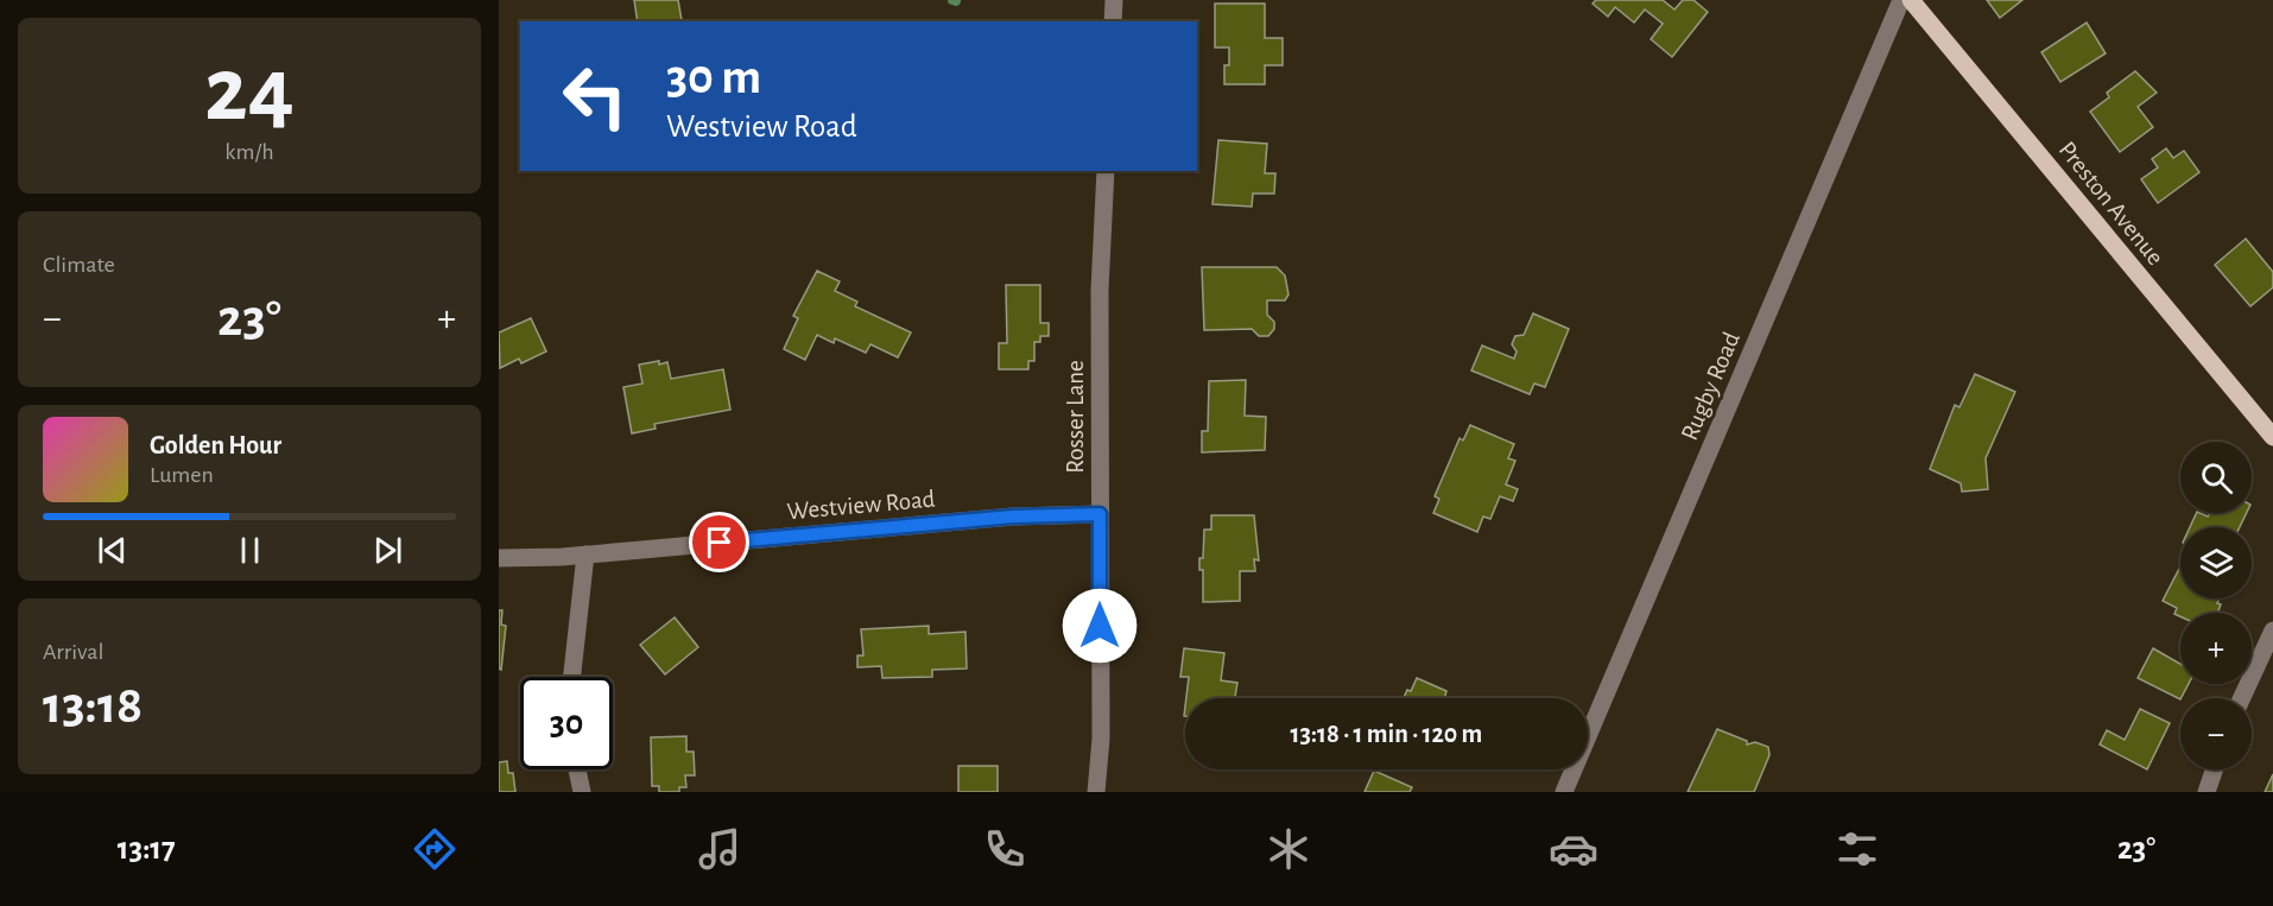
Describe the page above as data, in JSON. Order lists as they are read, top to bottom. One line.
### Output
{"streets":{"main road":["Preston Avenue"],"street":["Rugby Road","Rosser Lane","Westview Road"]},"crossings":[["Rosser Lane","Westview Road"]],"page":{"tile":[["24","km/h"],"Climate",["Arrival","13:18"]],"turn":["30 m","Westview Road"],"heat":["−","23°","+"],"song":["Golden Hour","Lumen"],"map_buttons":["+","−"],"limit":"30","trip":"13:18 · 1 min · 120 m","tabs":["13:17","23°"]}}
